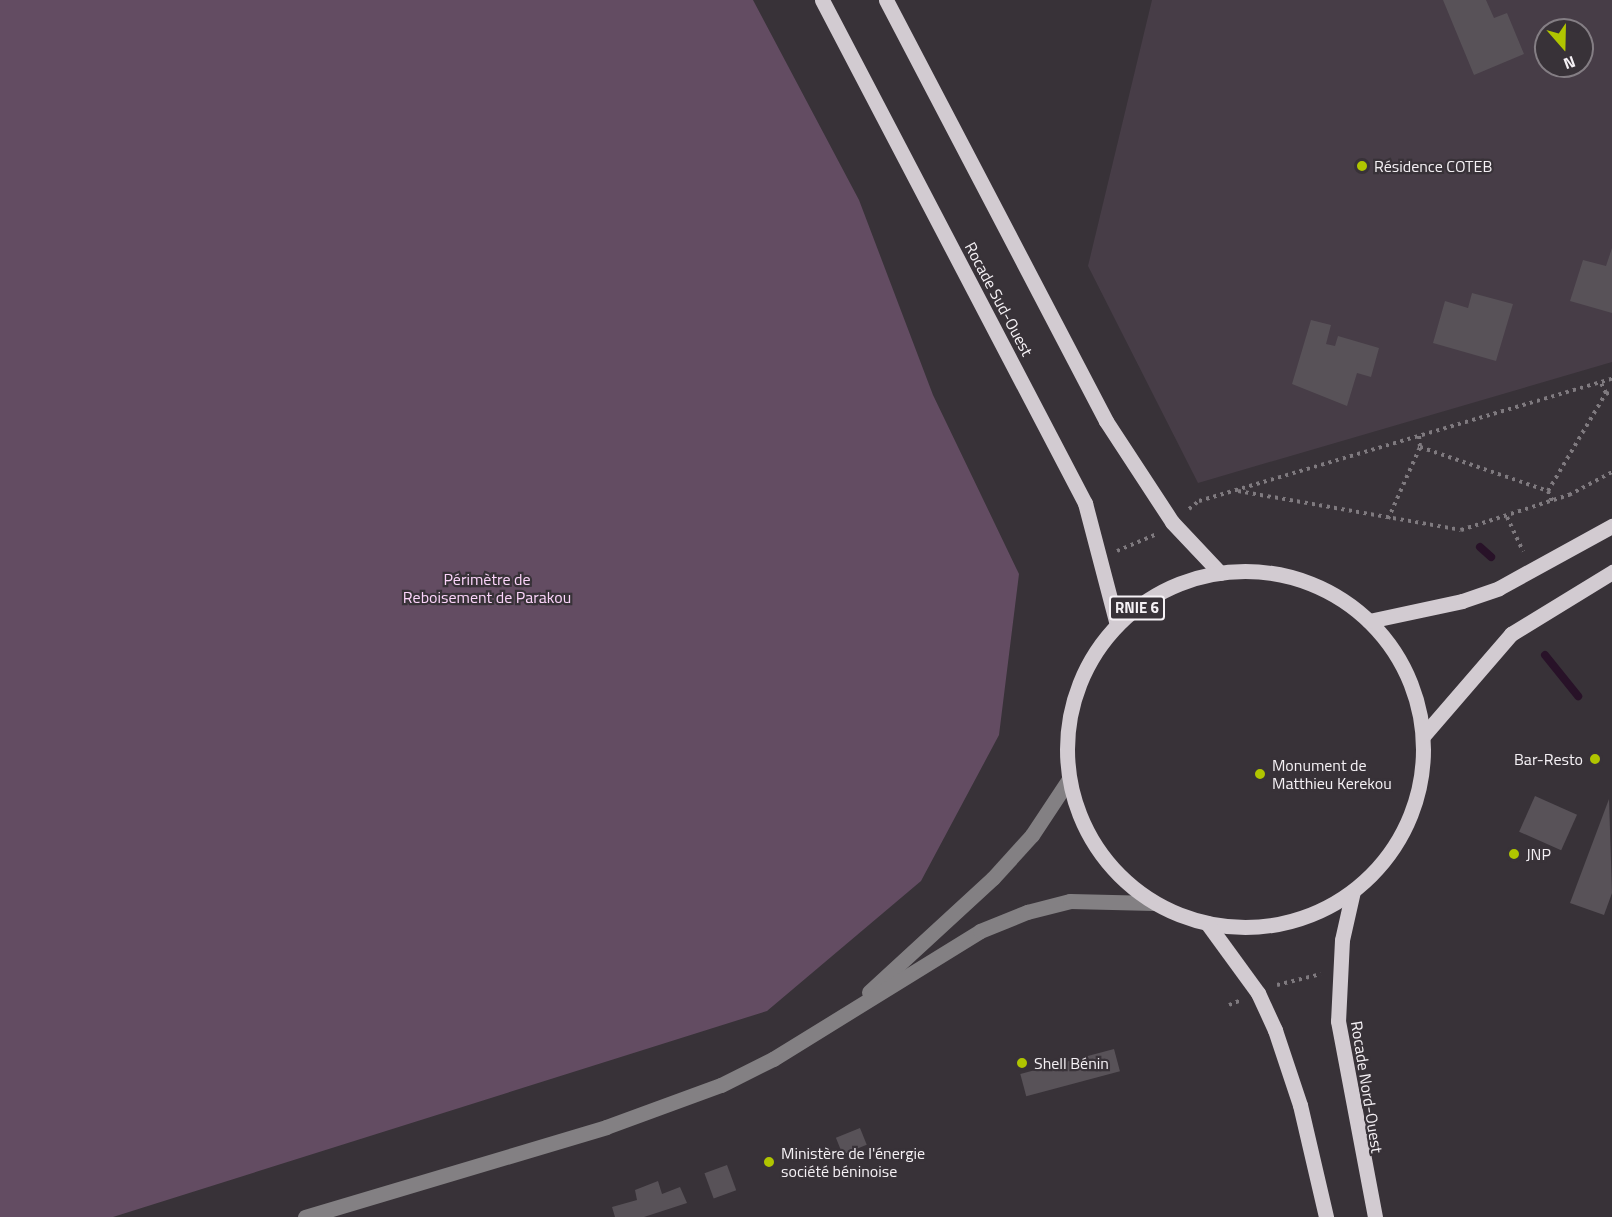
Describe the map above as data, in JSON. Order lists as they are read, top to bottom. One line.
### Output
{"streets":{"main road":["Rocade Sud-Ouest","RNIE 6","Rocade Nord-Ouest"]},"crossings":[["Rocade Sud-Ouest","RNIE 6"],["RNIE 6","Rocade Nord-Ouest"]],"parks":["Périmètre de Reboisement de Parakou"],"places":["Résidence COTEB","Bar-Resto","Monument de Matthieu Kerekou","JNP","Shell Bénin","Ministère de l'énergie société béninoise"],"north":"bottom"}
